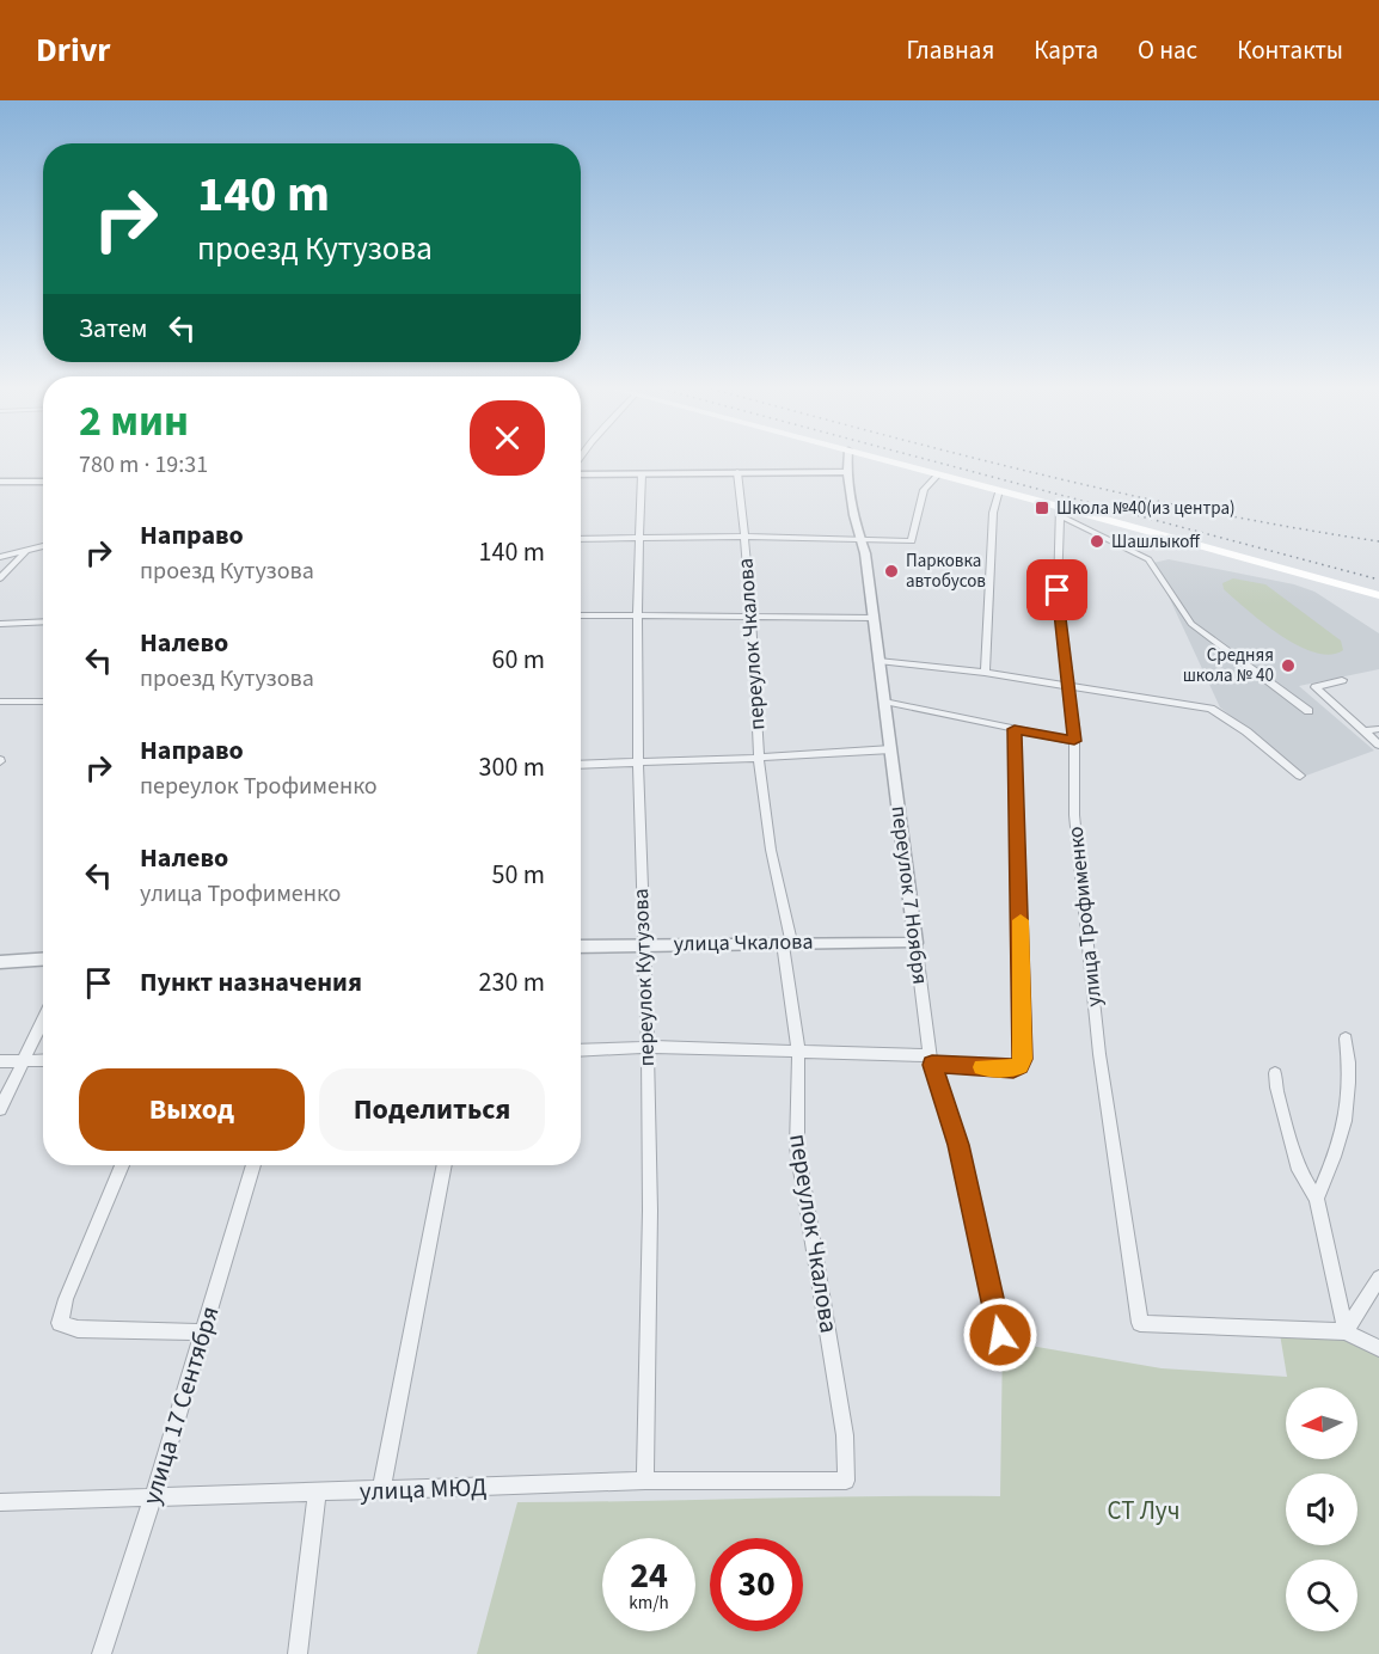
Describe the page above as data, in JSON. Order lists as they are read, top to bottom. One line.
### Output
{"streets":{"street":["переулок Чкалова","переулок 7 Ноября","улица Трофименко","улица Чкалова","переулок Кутузова","улица 17 Сентября","улица МЮД"]},"crossings":[["переулок Чкалова","улица Чкалова"],["переулок Чкалова","улица МЮД"],["переулок 7 Ноября","улица Чкалова"],["улица Чкалова","переулок Кутузова"],["переулок Кутузова","улица МЮД"],["улица 17 Сентября","улица МЮД"]],"parks":["СТ Луч"],"places":{"transit":["Школа №40(из центра)"],"other":["Шашлыкоff","Парковка автобусов","Средняя школа № 40"]},"north":"left","page":{"header":"Drivr","nav":["Главная","Карта","О нас","Контакты"],"turn":["140 m","проезд Кутузова"],"then":"Затем","heading":["2 мин","780 m · 19:31"],"list":[{"name":"Направо","note":"проезд Кутузова","value":"140 m"},{"name":"Налево","note":"проезд Кутузова","value":"60 m"},{"name":"Направо","note":"переулок Трофименко","value":"300 m"},{"name":"Налево","note":"улица Трофименко","value":"50 m"},{"name":"Пункт назначения","value":"230 m"}],"buttons":["Выход","Поделиться"],"speed":"24 km/h","limit":"30"}}
